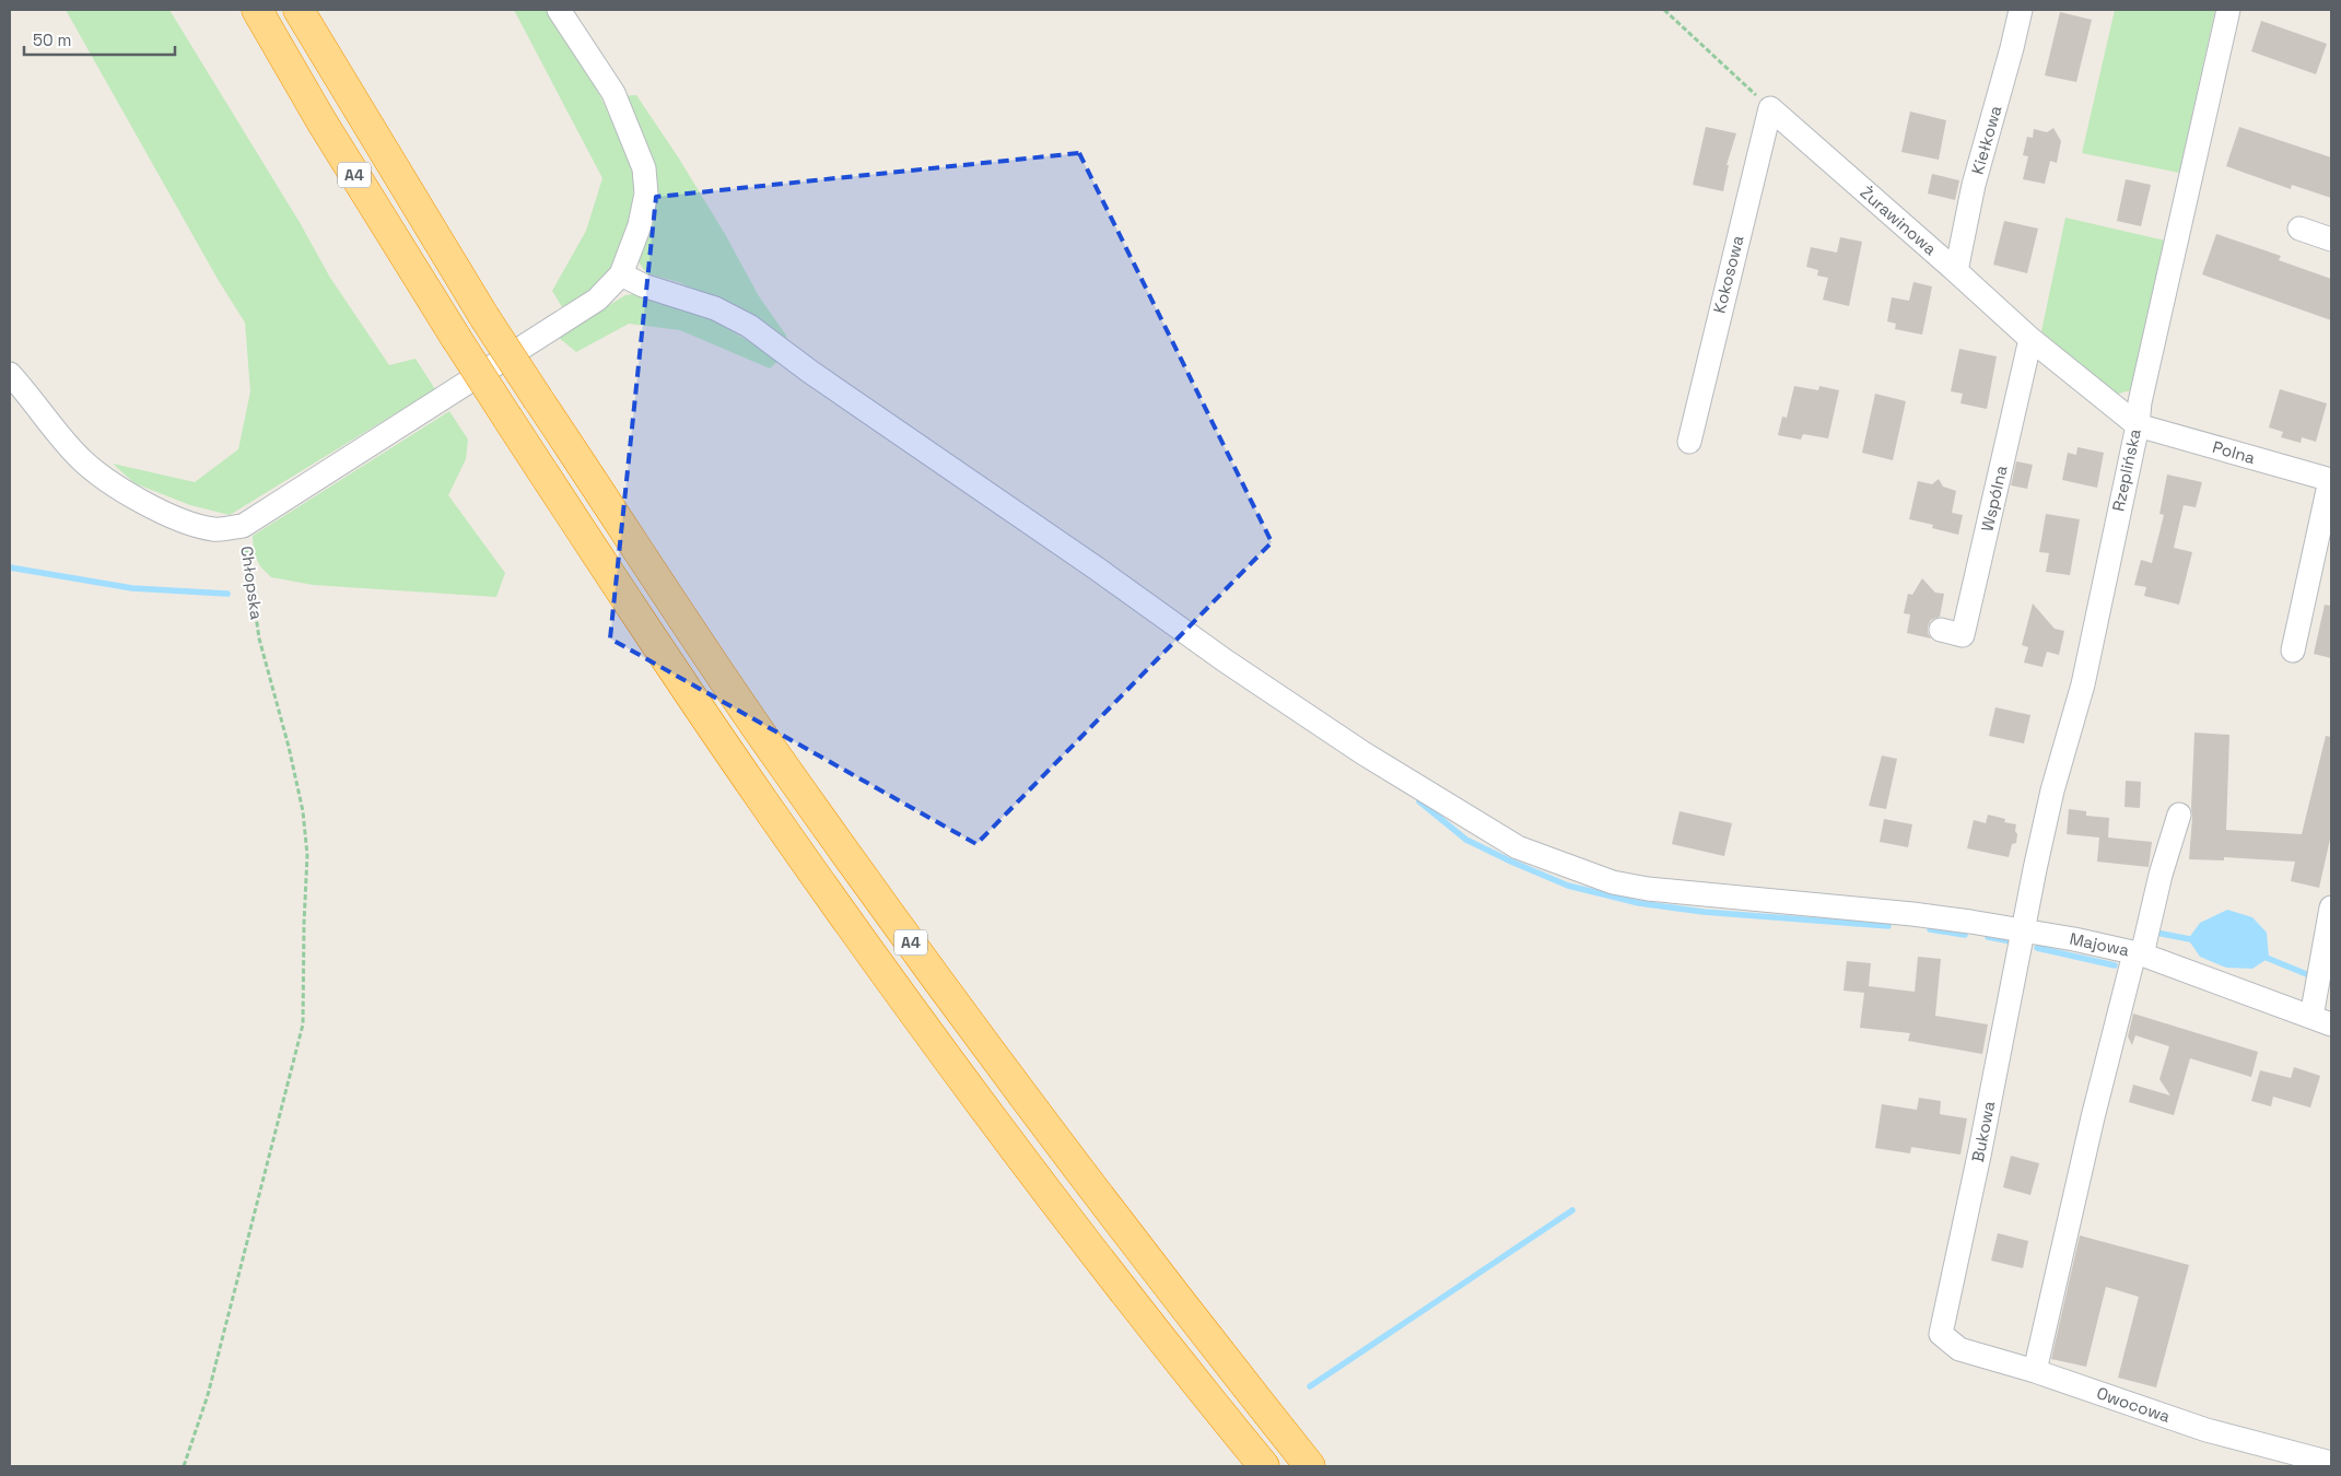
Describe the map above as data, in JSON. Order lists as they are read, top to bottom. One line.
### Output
{"streets":{"highway":["A4"],"street":["Kiełkowa","Żurawinowa","Kokosowa","Polna","Rzeplińska","Wspólna","Chłopska","Majowa","Bukowa","Owocowa"]},"crossings":[["Kiełkowa","Żurawinowa"],["Żurawinowa","Kokosowa"],["Żurawinowa","Polna"],["Żurawinowa","Rzeplińska"],["Żurawinowa","Wspólna"],["Polna","Rzeplińska"],["Rzeplińska","Majowa"],["Rzeplińska","Bukowa"],["Majowa","Bukowa"],["Bukowa","Owocowa"]],"scale_bar":"50 m"}
